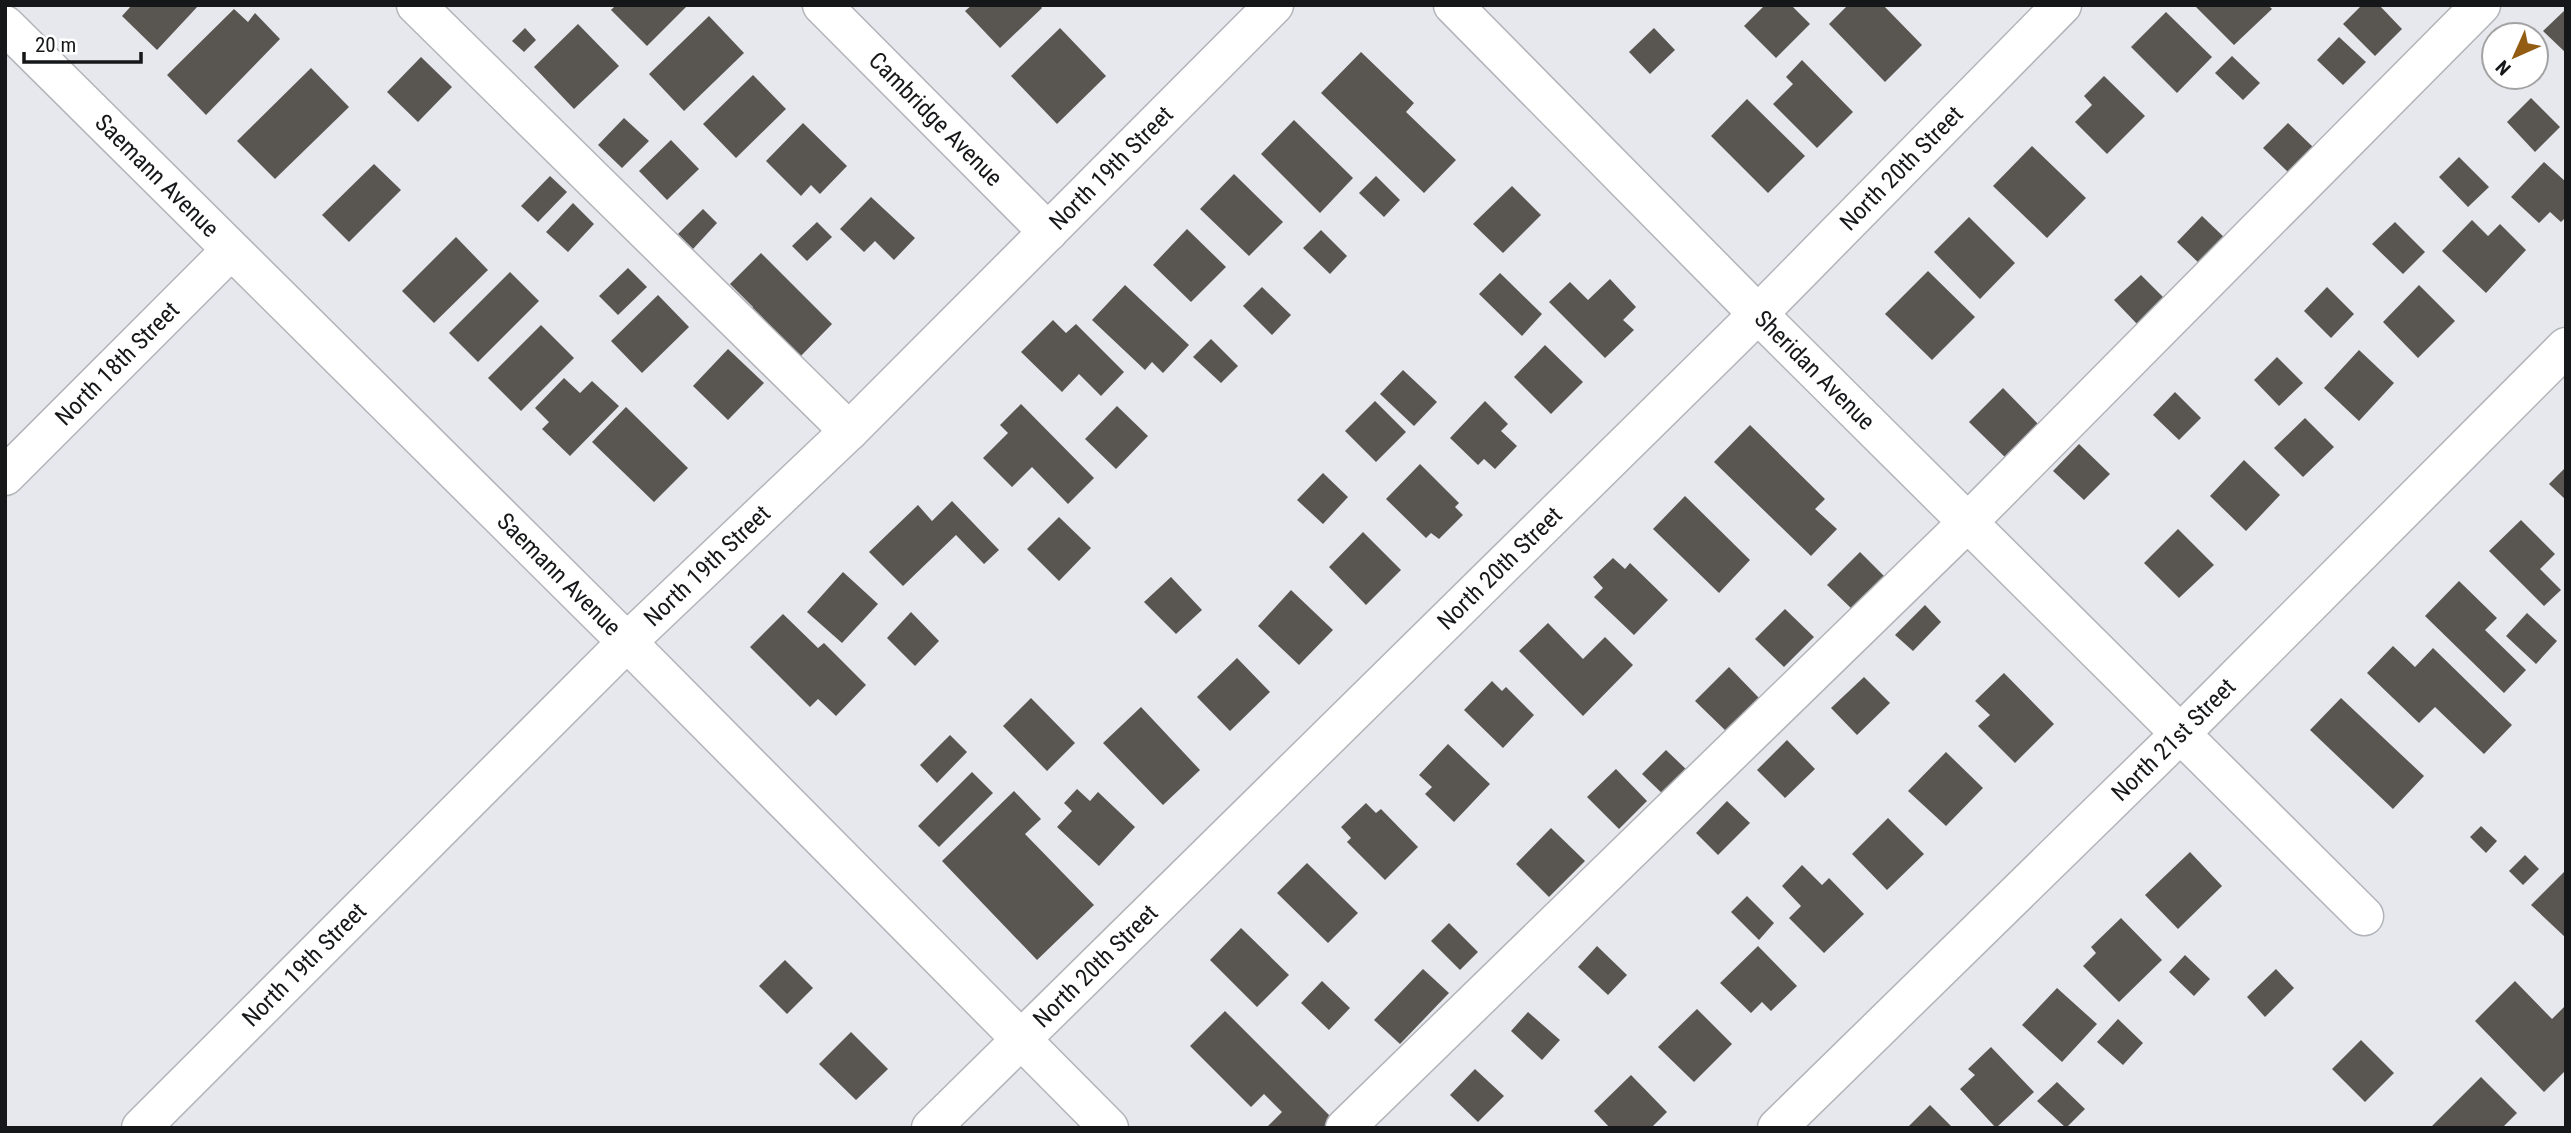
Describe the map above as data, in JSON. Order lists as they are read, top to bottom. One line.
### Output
{"streets":{"street":["Cambridge Avenue","North 19th Street","North 20th Street","Saemann Avenue","North 18th Street","Sheridan Avenue","North 21st Street"]},"crossings":[["Cambridge Avenue","North 19th Street"],["North 19th Street","Saemann Avenue"],["North 20th Street","Saemann Avenue"],["North 20th Street","Sheridan Avenue"],["Saemann Avenue","North 18th Street"],["Sheridan Avenue","North 21st Street"]],"scale_bar":"20 m","north":"bottom left"}
